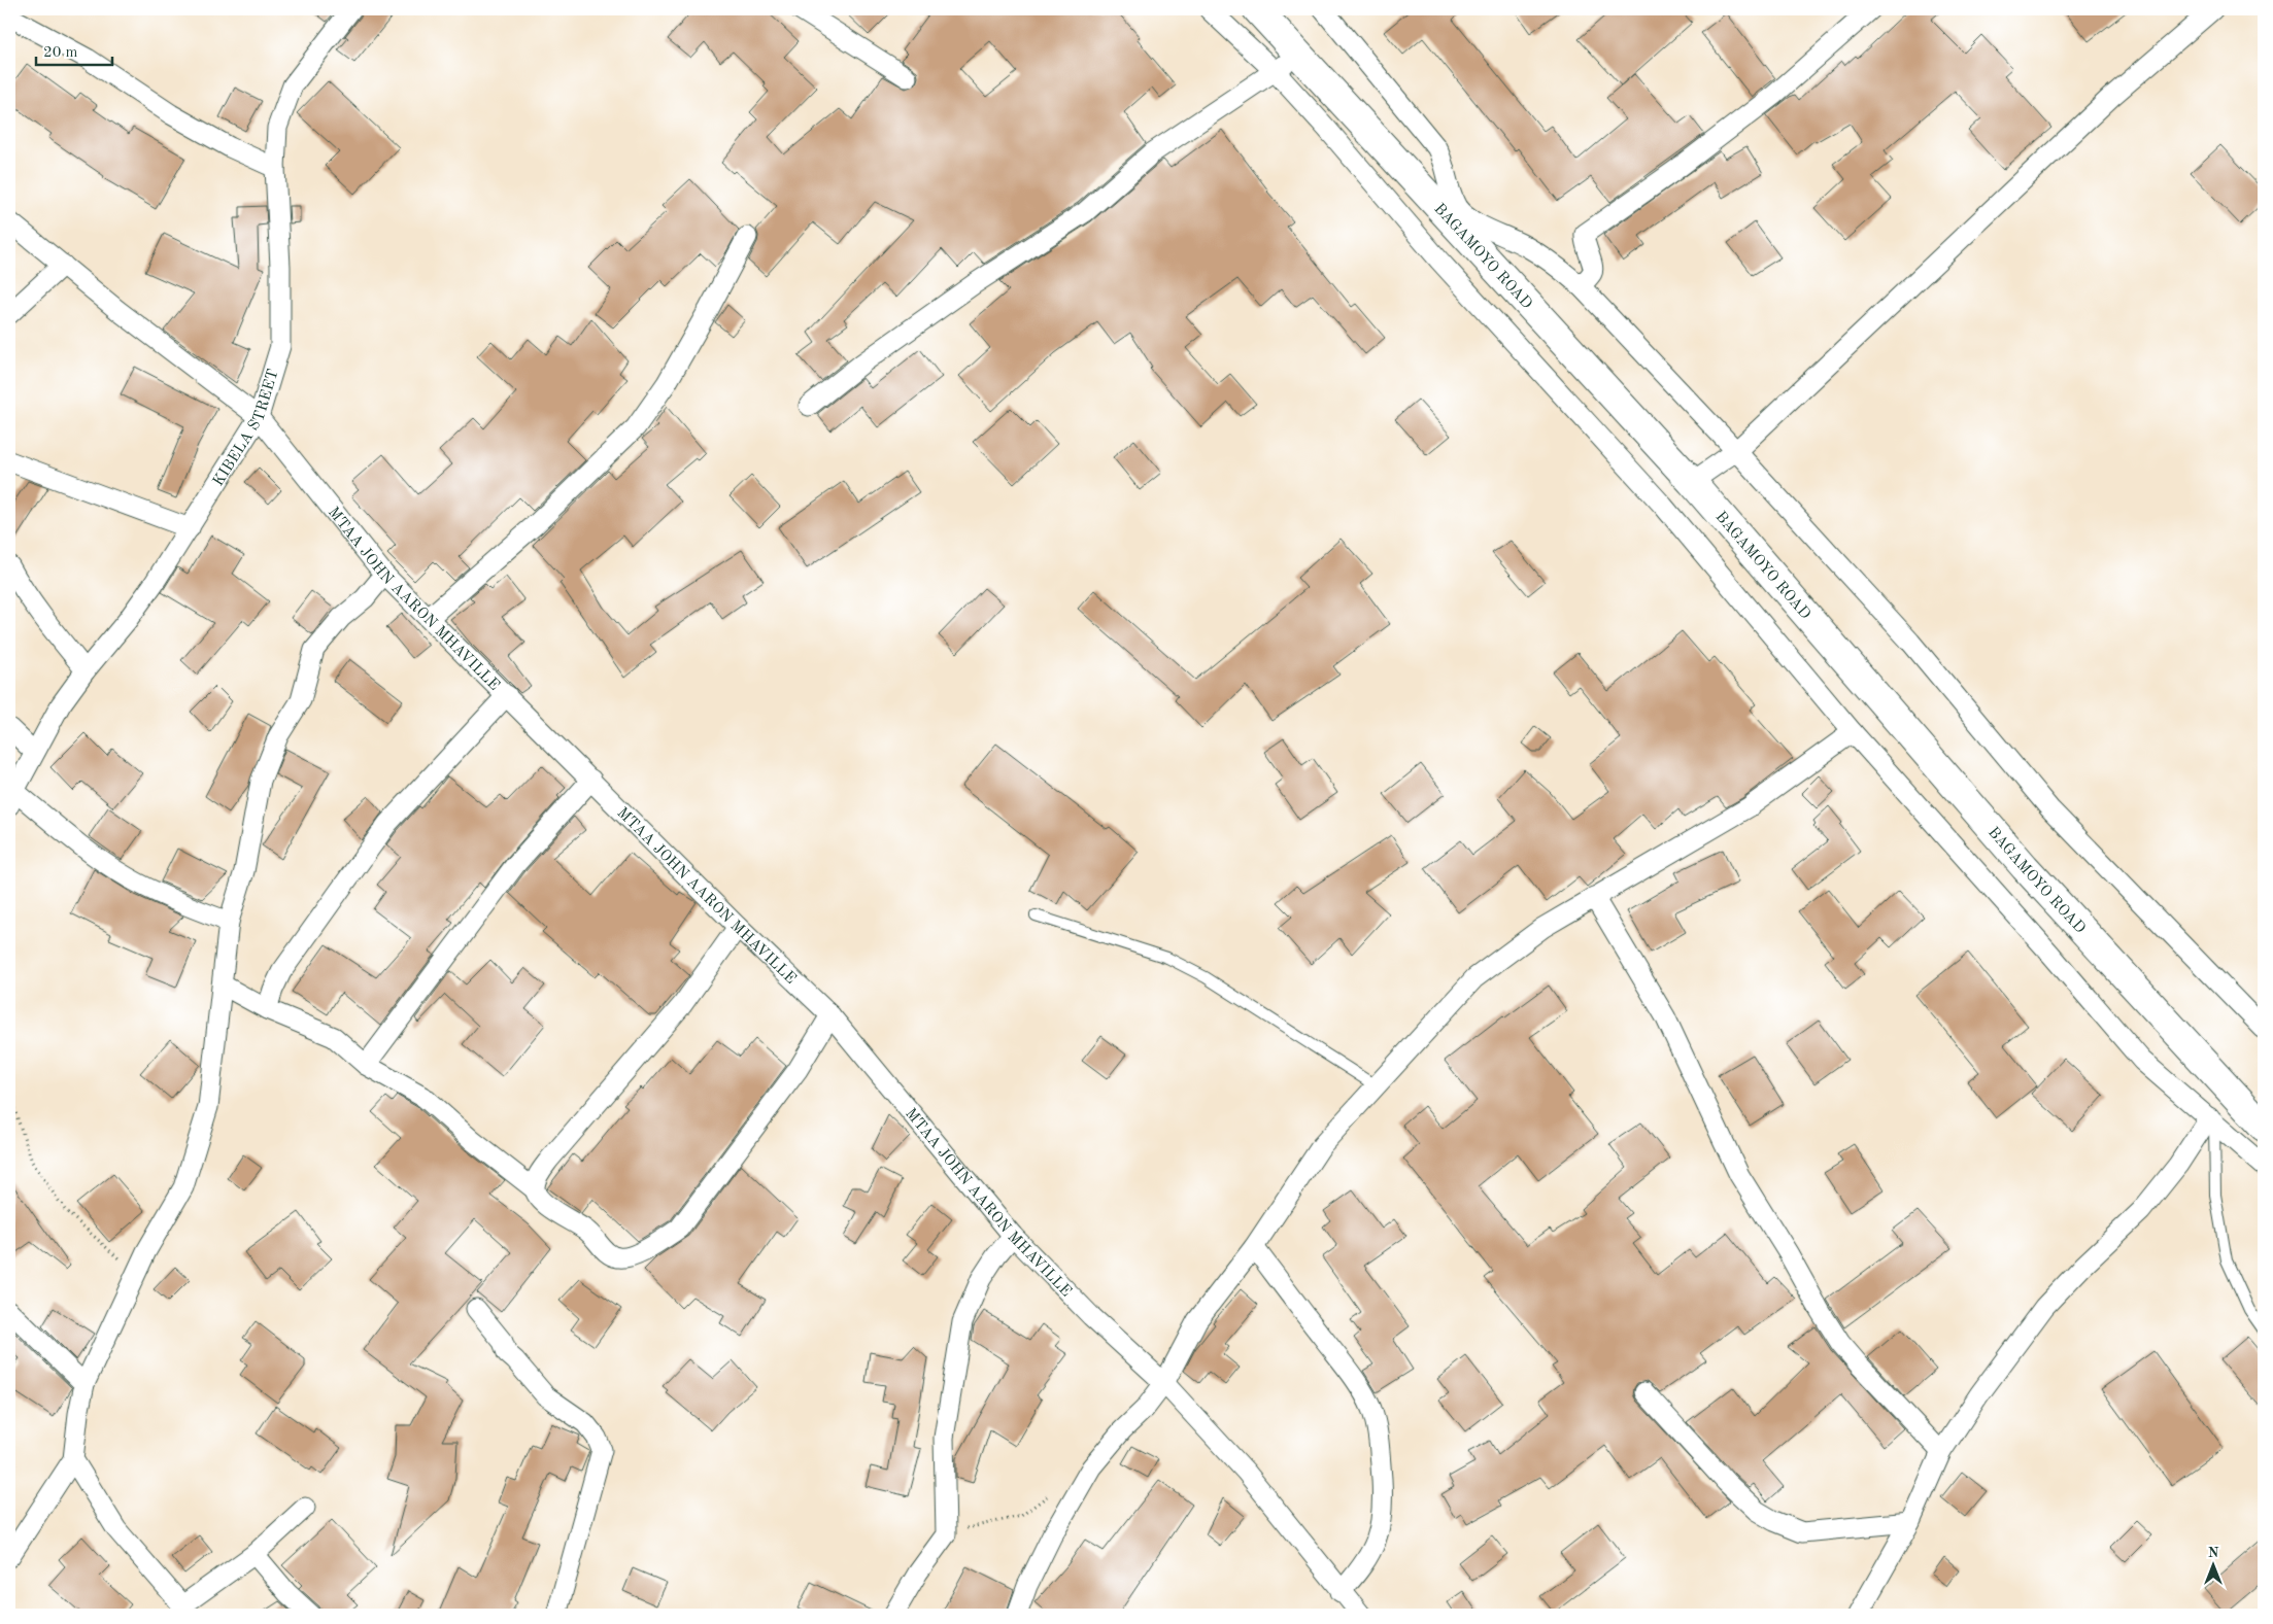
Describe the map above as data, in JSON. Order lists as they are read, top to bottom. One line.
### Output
{"streets":{"highway":["BAGAMOYO ROAD"],"street":["KIBELA STREET","MTAA JOHN AARON MHAVILLE"]},"crossings":[["KIBELA STREET","MTAA JOHN AARON MHAVILLE"]],"scale_bar":"20 m","north":"top"}
